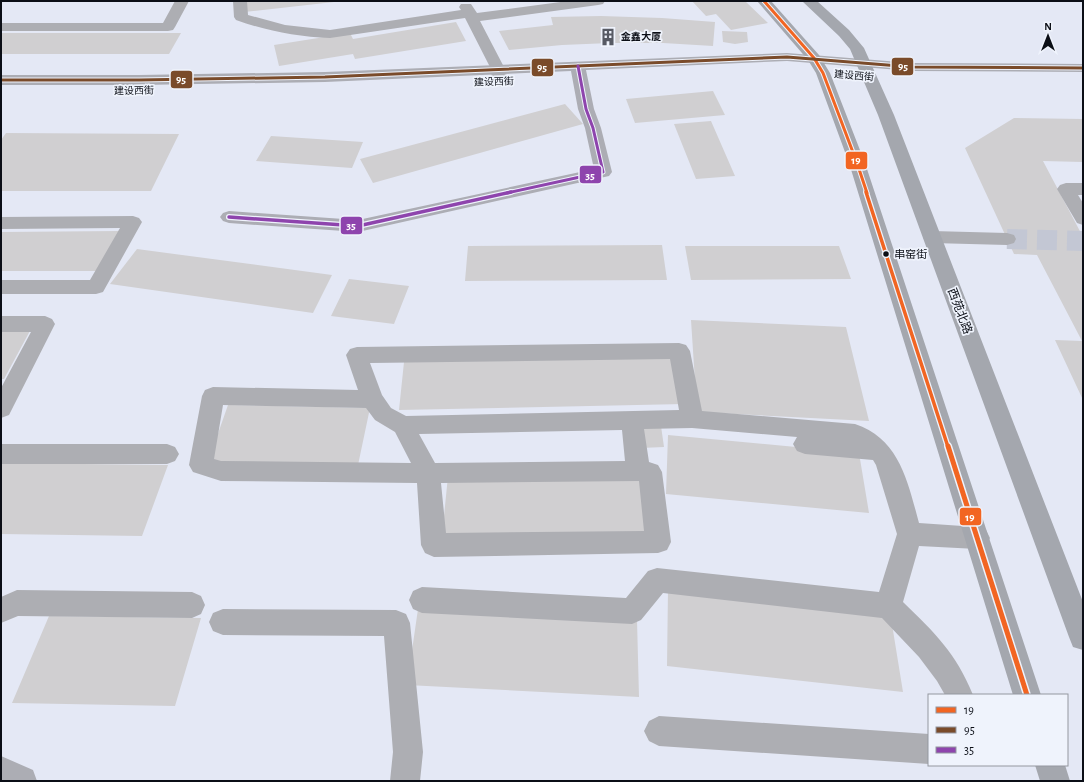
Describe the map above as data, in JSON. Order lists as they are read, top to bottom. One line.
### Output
{"streets":{"main road":["建设西街","西苑北路"]},"crossings":[["建设西街","西苑北路"]],"places":{"building":["金鑫大厦"],"other":["串窑街"]},"lines":["transit line 19","transit line 95","transit line 35"],"legend":["19","95","35"],"north":"top"}
